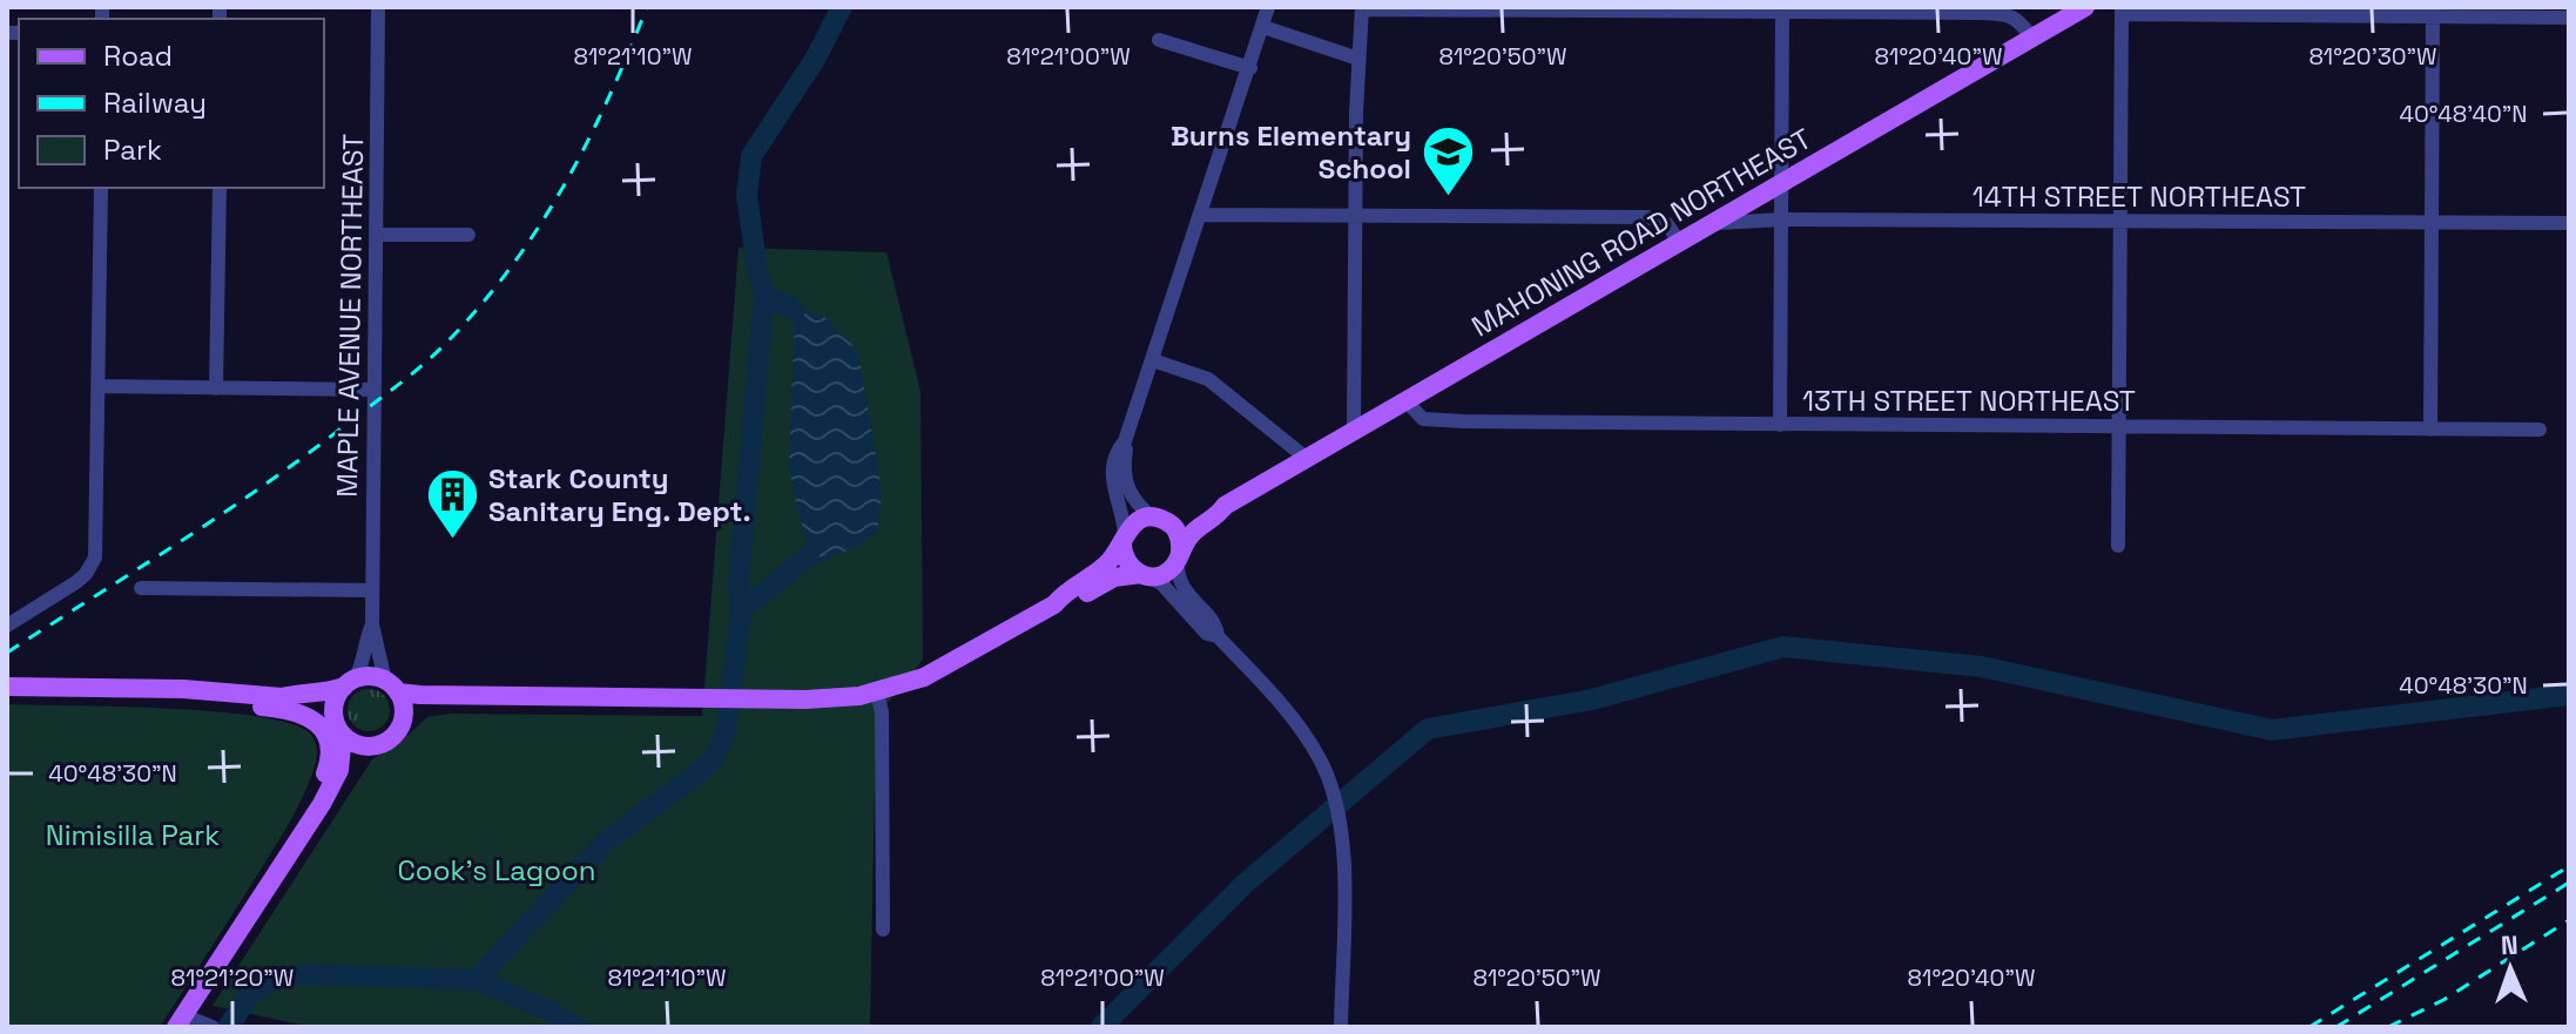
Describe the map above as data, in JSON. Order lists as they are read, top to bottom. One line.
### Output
{"streets":{"main road":["MAHONING ROAD NORTHEAST"],"street":["14TH STREET NORTHEAST","MAPLE AVENUE NORTHEAST","13TH STREET NORTHEAST"]},"crossings":[["14TH STREET NORTHEAST","MAHONING ROAD NORTHEAST"],["MAHONING ROAD NORTHEAST","13TH STREET NORTHEAST"]],"parks":["Nimisilla Park","Cook's Lagoon"],"places":{"school or university":["Burns Elementary School"],"building":["Stark County Sanitary Eng. Dept."]},"legend":["Road","Railway","Park"],"north":"top","coordinates":["81°21'10\"W","81°21'00\"W","81°20'50\"W","81°20'40\"W","81°20'30\"W","40°48'40\"N","40°48'30\"N","81°21'20\"W"]}
